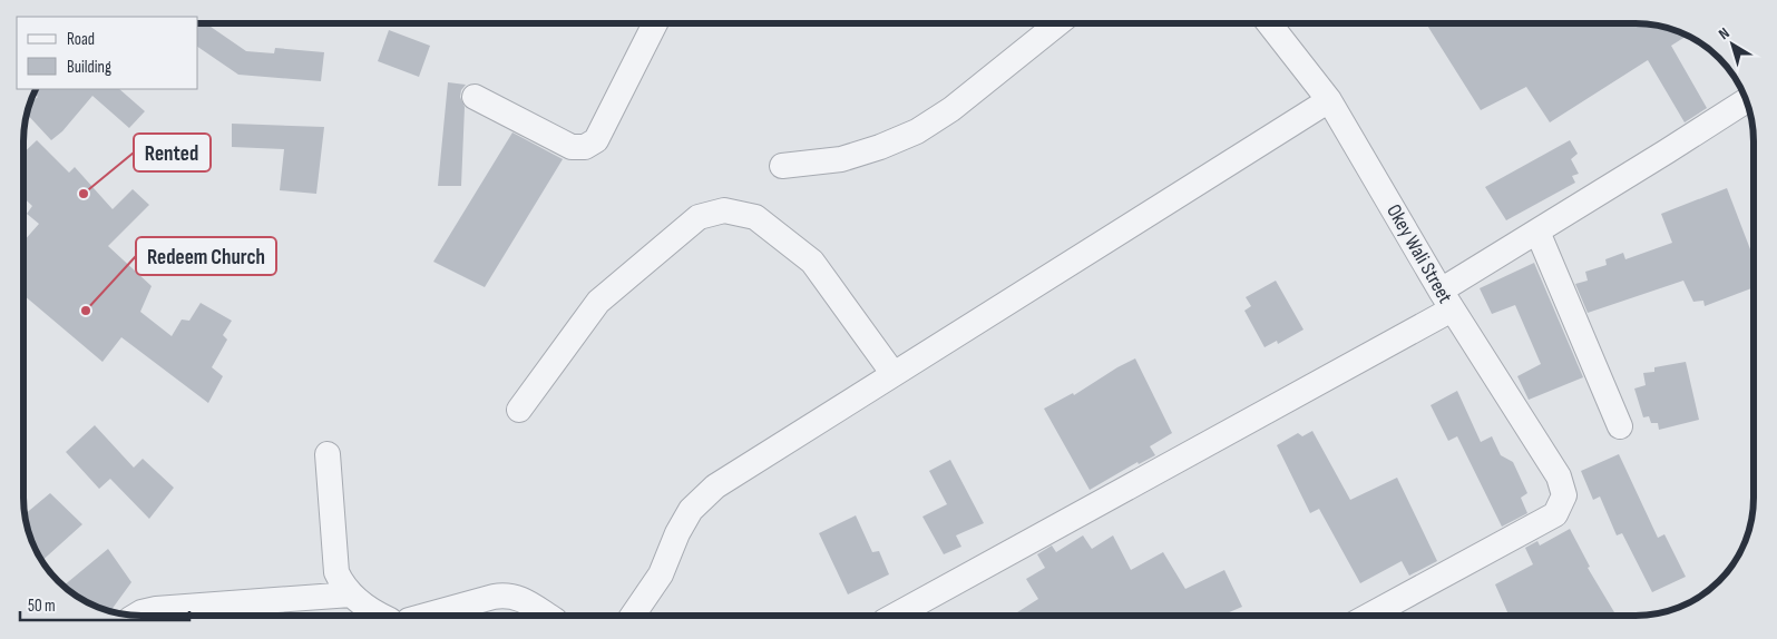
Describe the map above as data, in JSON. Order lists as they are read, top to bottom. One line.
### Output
{"streets":{"street":["Okey Wali Street"]},"places":["Rented","Redeem Church"],"legend":["Road","Building"],"scale_bar":"50 m","north":"top left"}
